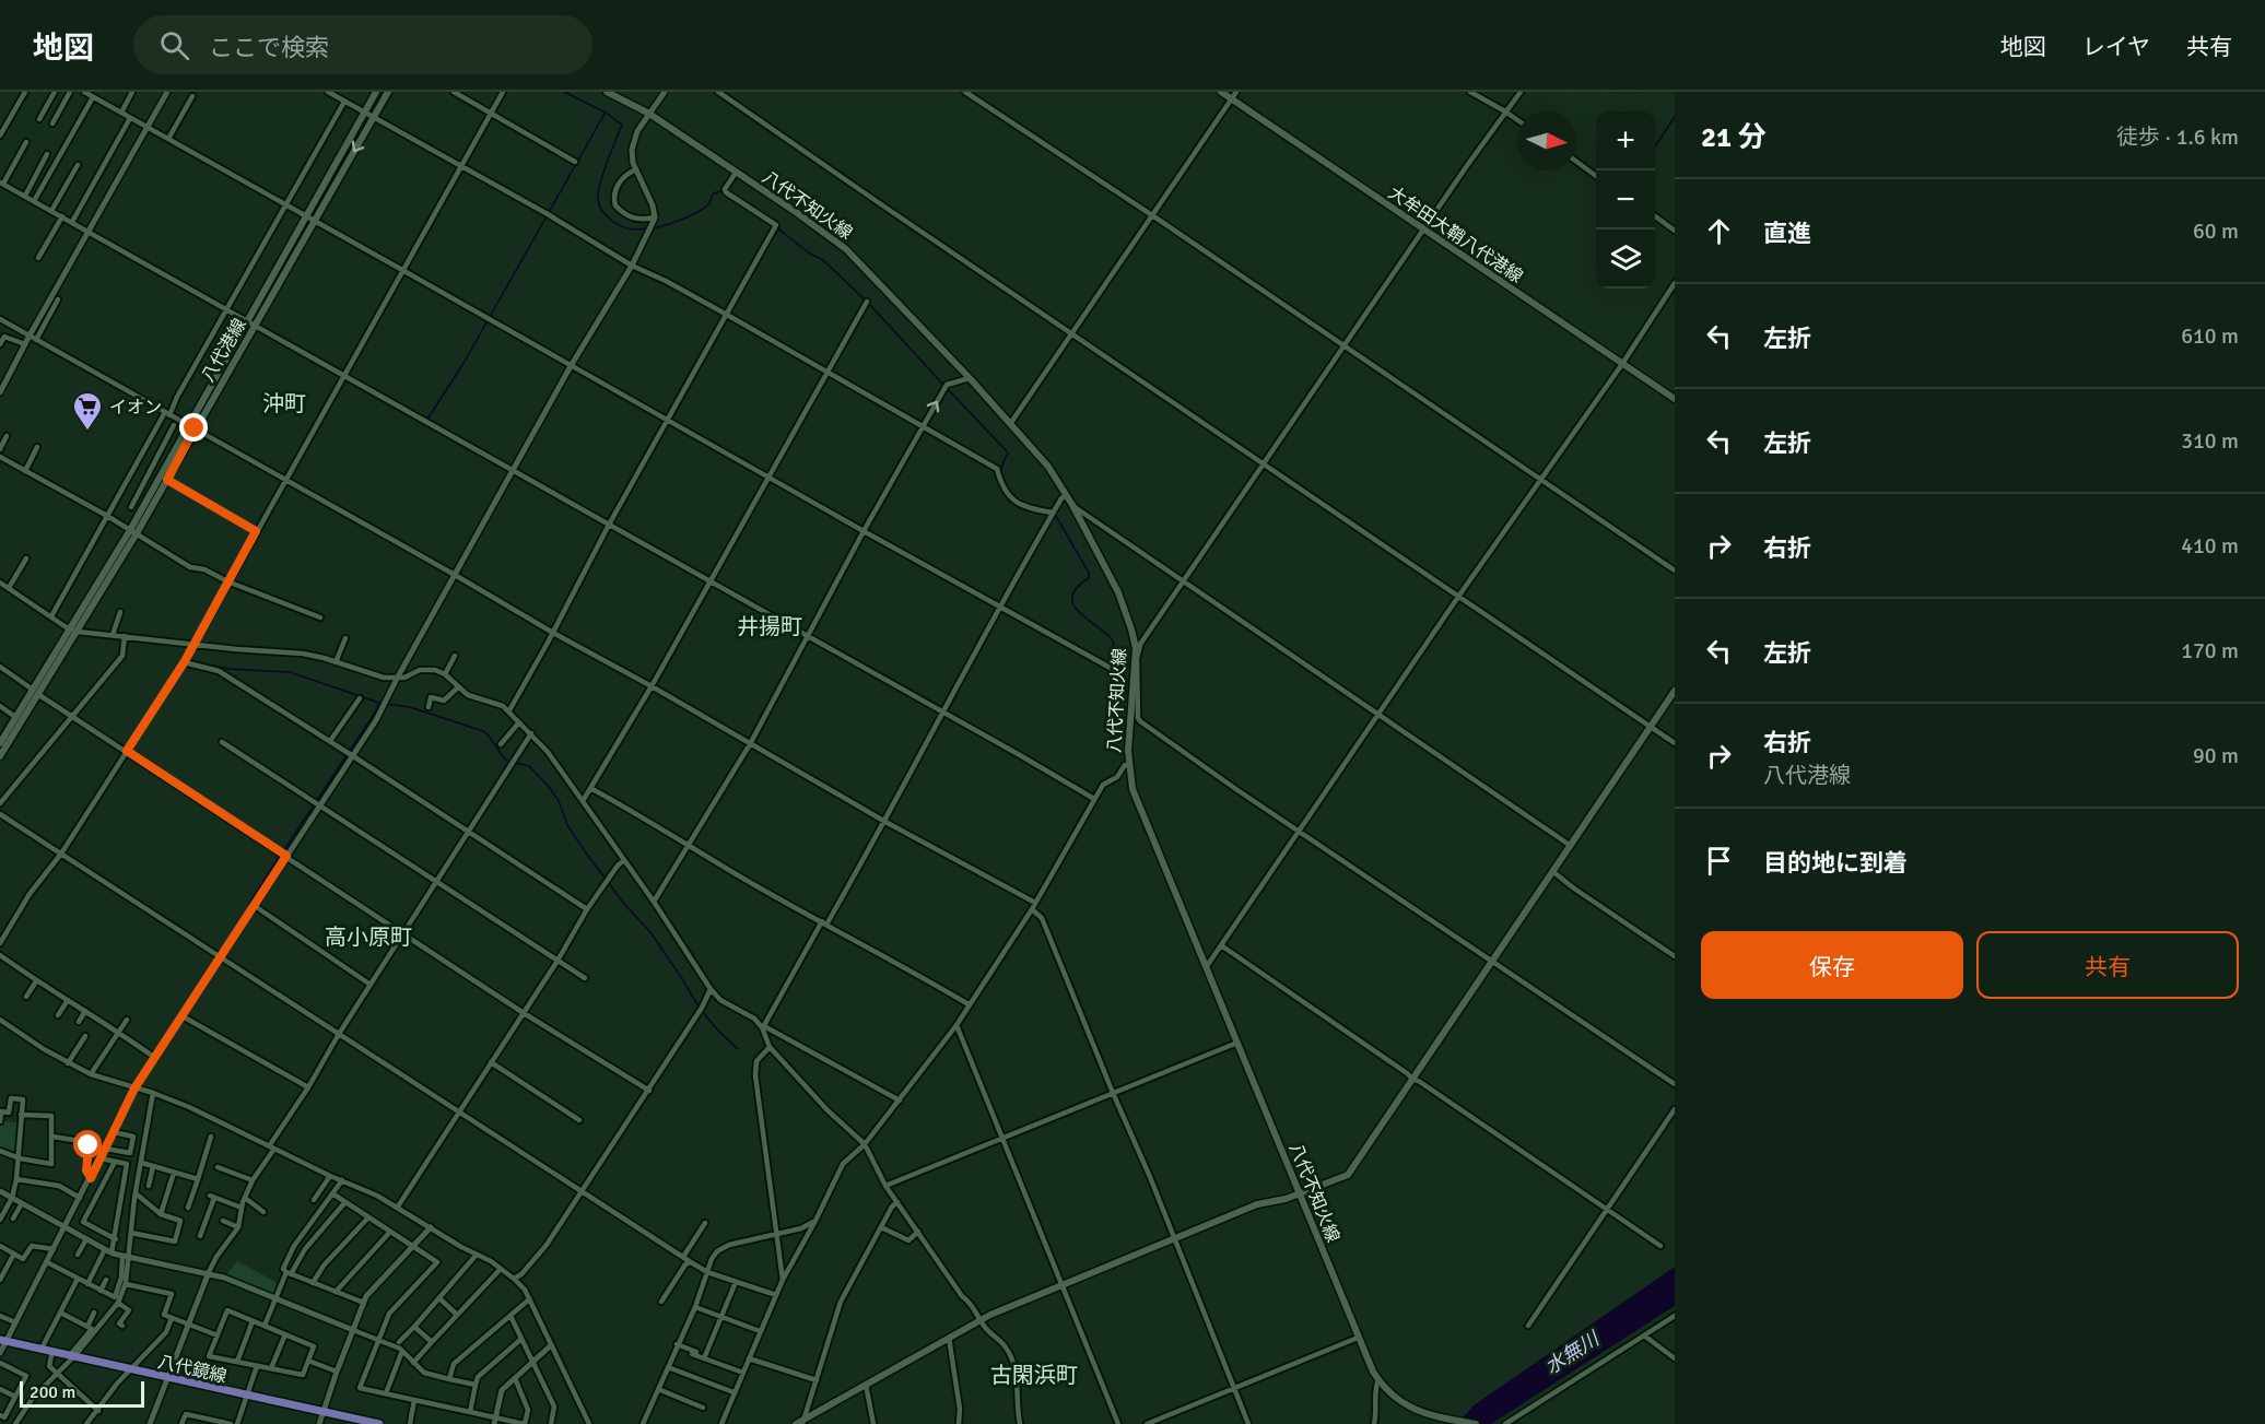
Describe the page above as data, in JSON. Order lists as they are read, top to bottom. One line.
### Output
{"streets":{"main road":["八代不知火線","大牟田大鞘八代港線","八代港線","八代鏡線"]},"districts":["沖町","井揚町","高小原町","古閑浜町"],"water":["水無川"],"places":{"supermarket":["イオン"]},"scale_bar":"200 m","north":"right","page":{"header":"地図","search":"ここで検索","nav":["地図","レイヤ","共有"],"heading":["21 分","徒歩 · 1.6 km"],"map_buttons":["+","−"],"list":[["直進","60 m"],["左折","610 m"],["左折","310 m"],["右折","410 m"],["左折","170 m"],["右折","八代港線","90 m"],"目的地に到着"],"buttons":["保存","共有"],"scale":"200 m"}}
